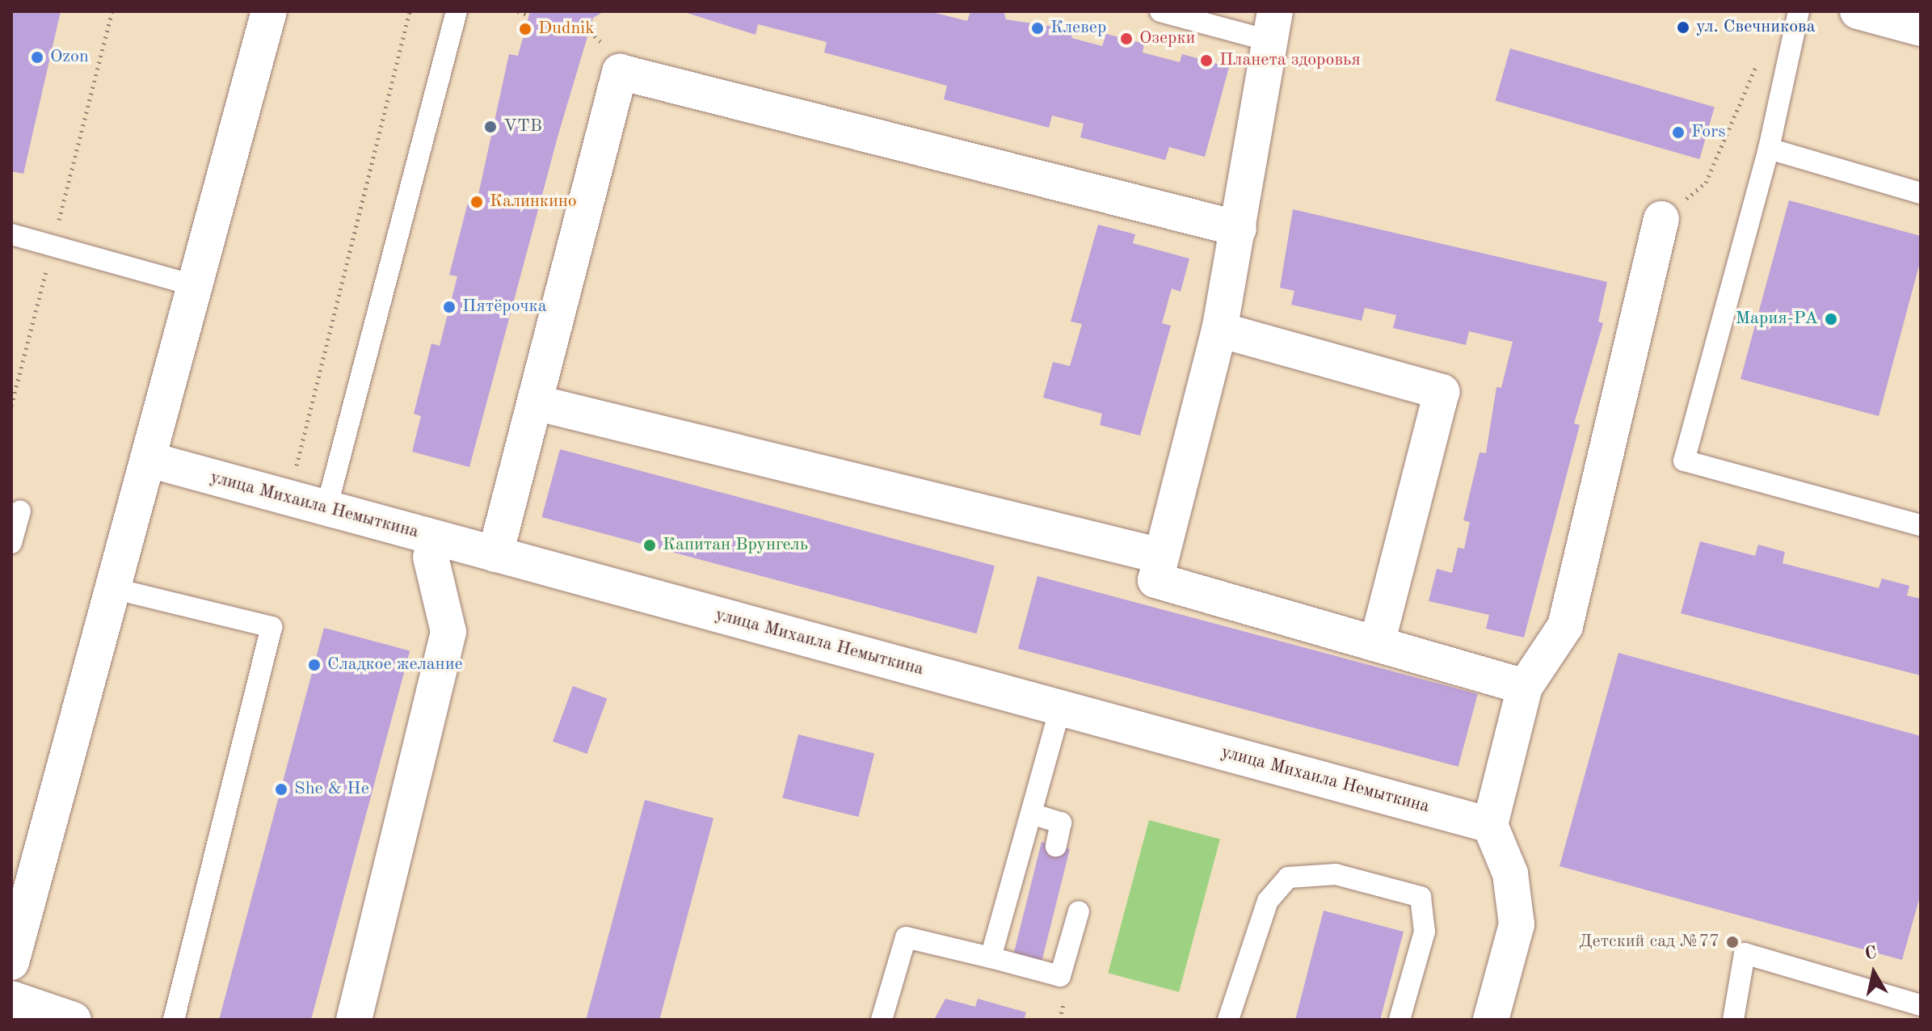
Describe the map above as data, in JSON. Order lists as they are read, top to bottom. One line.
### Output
{"streets":{"street":["улица Михаила Немыткина"]},"places":["ул. Свечникова","Клевер","Dudnik","Озерки","Ozon","Планета здоровья","VTB","Fors","Калинкино","Пятёрочка","Мария-РА","Капитан Врунгель","Сладкое желание","She & He","Детский сад №77"],"north":"top"}
